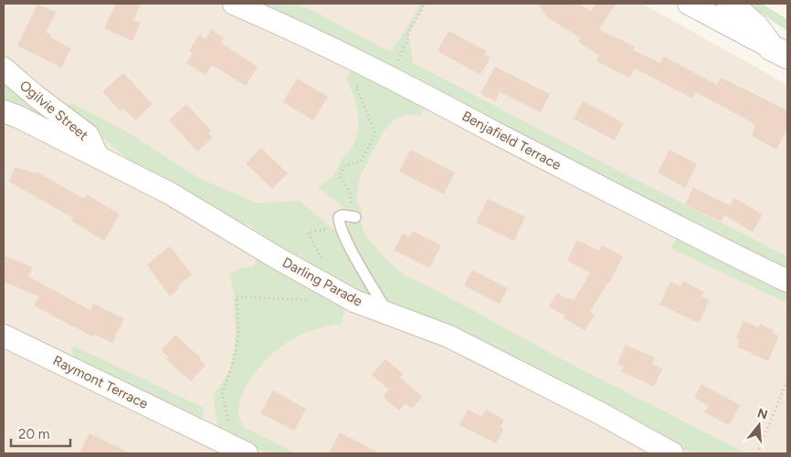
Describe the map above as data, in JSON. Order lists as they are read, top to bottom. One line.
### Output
{"streets":{"street":["Ogilvie Street","Benjafield Terrace","Darling Parade","Raymont Terrace"]},"crossings":[["Ogilvie Street","Darling Parade"]],"scale_bar":"20 m","north":"top"}
